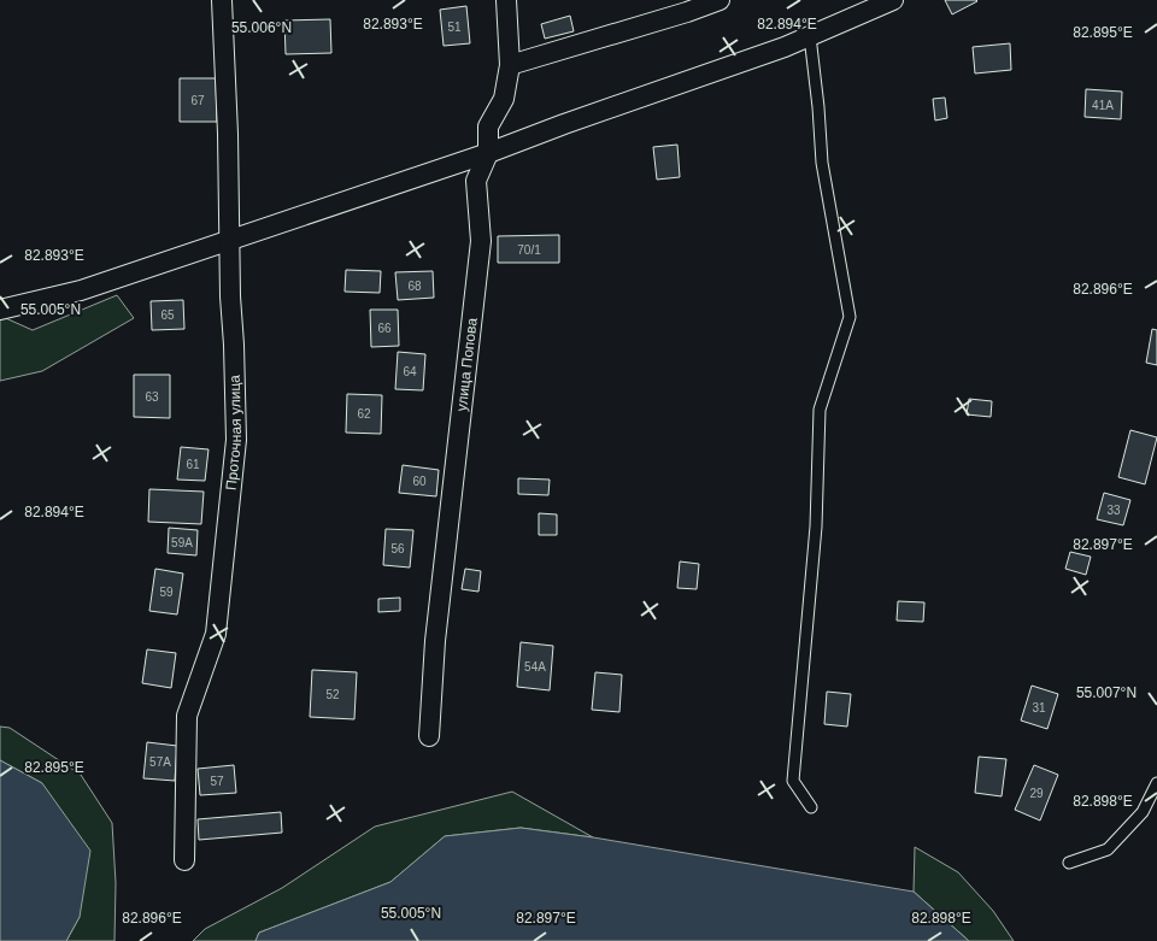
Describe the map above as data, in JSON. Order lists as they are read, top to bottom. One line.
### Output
{"streets":{"street":["улица Попова","Проточная улица"]},"house_numbers":["51","67","41А","70/1","68","65","66","64","63","62","61","60","33","59А","56","59","54А","52","31","57А","57","29"],"coordinates":["82.893°E","82.894°E","55.006°N","82.895°E","82.896°E","55.005°N","82.897°E","55.007°N","82.898°E"]}
